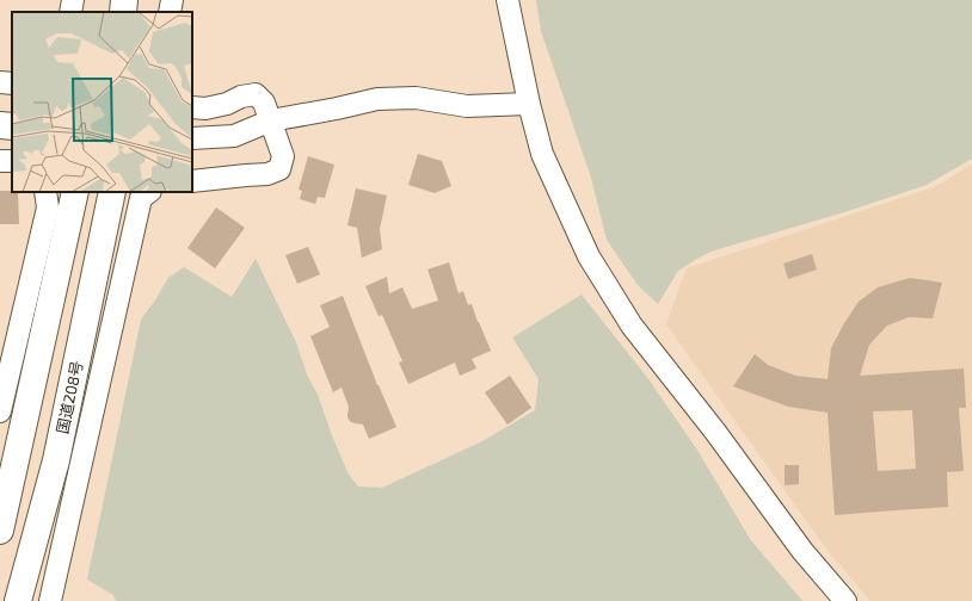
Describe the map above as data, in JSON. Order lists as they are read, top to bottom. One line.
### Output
{"streets":{"main road":["国道208号"]}}
